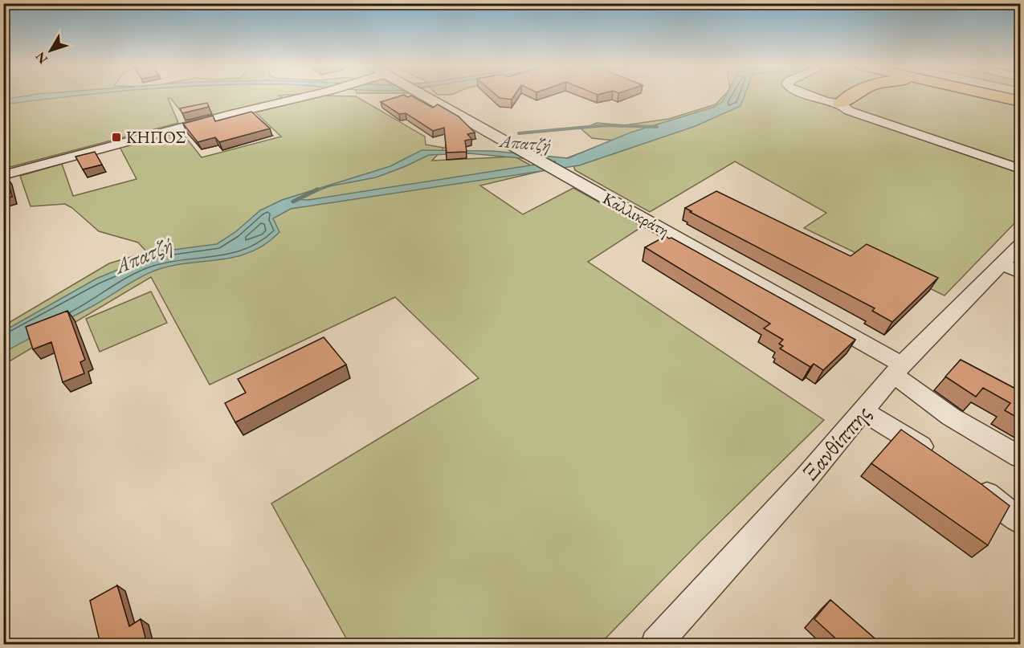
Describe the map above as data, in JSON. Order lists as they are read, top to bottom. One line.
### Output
{"streets":{"street":["Καλλικράτη","Ξανθίππης"]},"crossings":[["Καλλικράτη","Ξανθίππης"]],"water":["Απατζή"],"places":{"transit":["ΚΗΠΟΣ"]},"north":"bottom left"}
